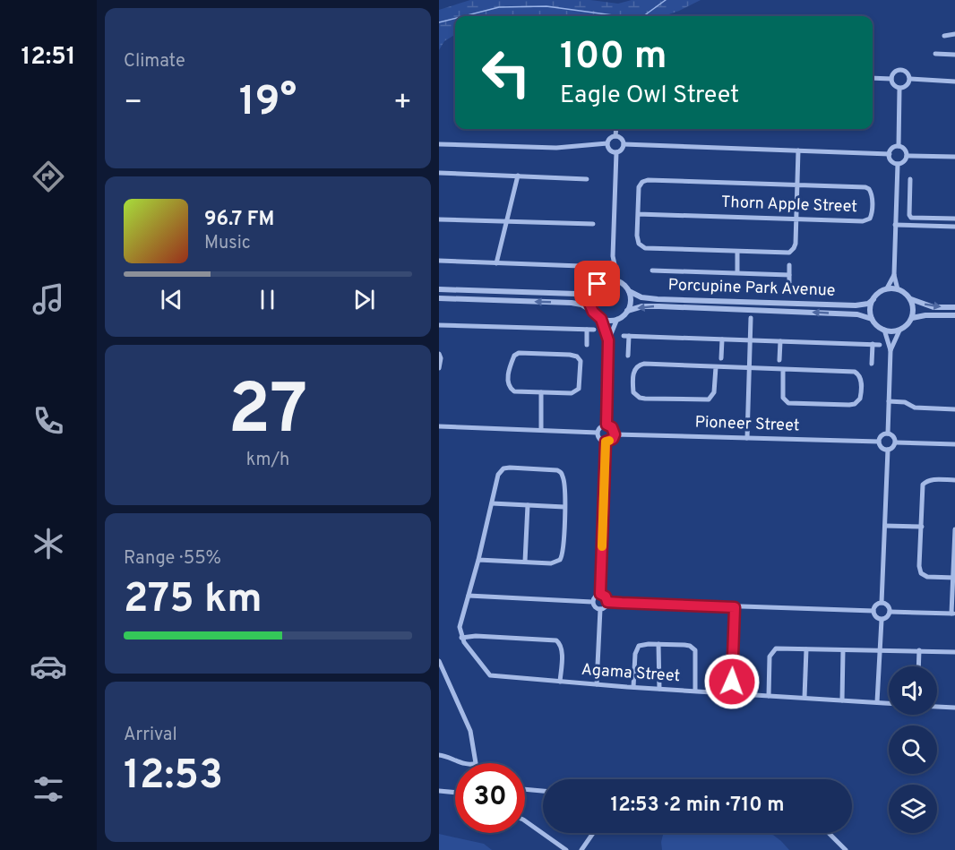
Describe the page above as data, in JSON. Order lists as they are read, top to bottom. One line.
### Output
{"streets":{"street":["Thorn Apple Street","Porcupine Park Avenue","Pioneer Street","Agama Street"]},"page":{"tabs":"12:51","tile":["Climate",["27","km/h"],["Range · 55%","275 km"],["Arrival","12:53"]],"turn":["100 m","Eagle Owl Street"],"heat":["−","19°","+"],"song":["96.7 FM","Music"],"limit":"30","trip":"12:53 · 2 min · 710 m"}}
